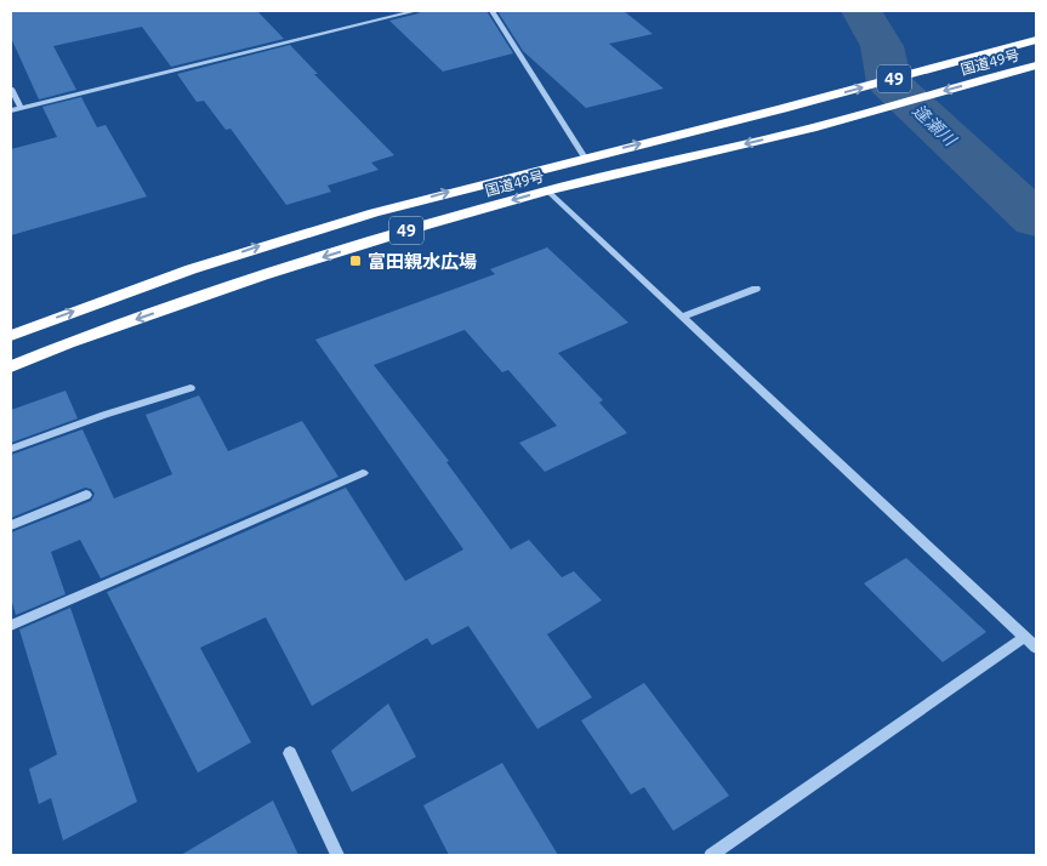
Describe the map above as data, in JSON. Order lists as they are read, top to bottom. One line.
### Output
{"streets":{"highway":["国道49号","49"]},"water":["逢瀬川"],"places":{"transit":["富田親水広場"]}}
